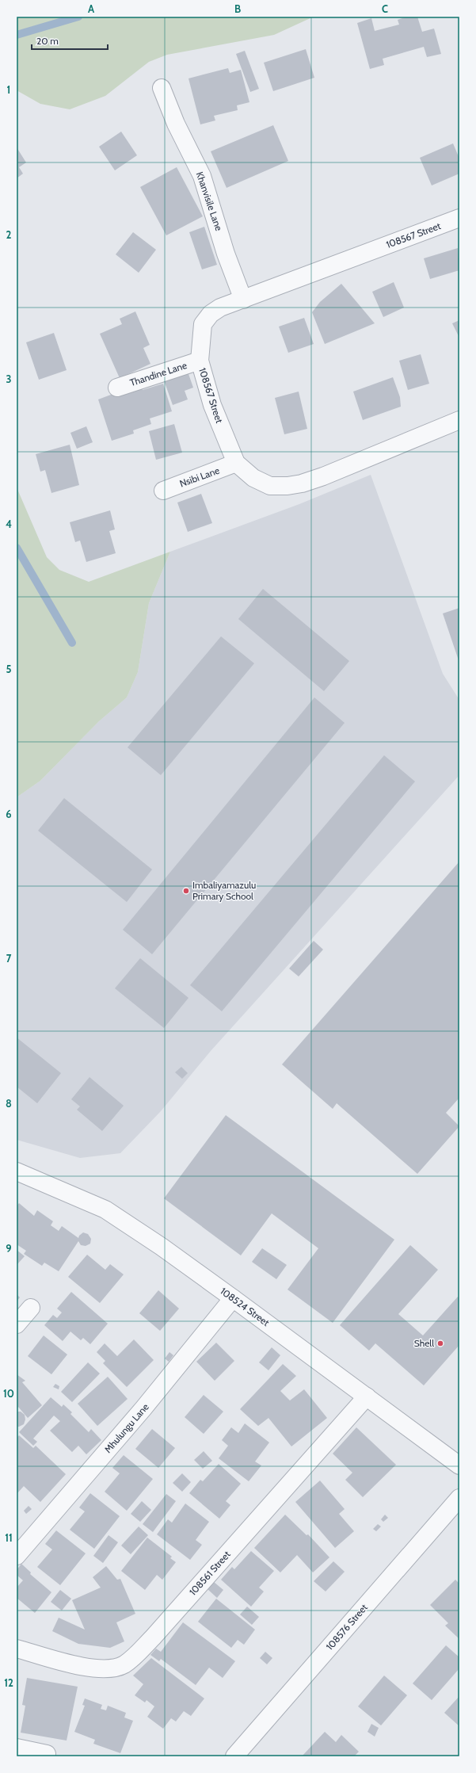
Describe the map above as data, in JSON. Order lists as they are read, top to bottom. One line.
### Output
{"streets":{"street":["Khanvisile Lane","108567 Street","Thandine Lane","Nsibi Lane","108524 Street","Mhulungu Lane","108561 Street","108576 Street"]},"crossings":[["Khanvisile Lane","108567 Street"],["108567 Street","Thandine Lane"],["108567 Street","Nsibi Lane"],["108524 Street","Mhulungu Lane"],["108524 Street","108561 Street"]],"places":["Imbaliyamazulu Primary School","Shell"],"scale_bar":"20 m","grid":{"columns":["A","B","C"],"rows":["1","2","3","4","5","6","7","8","9","10","11","12"]}}
